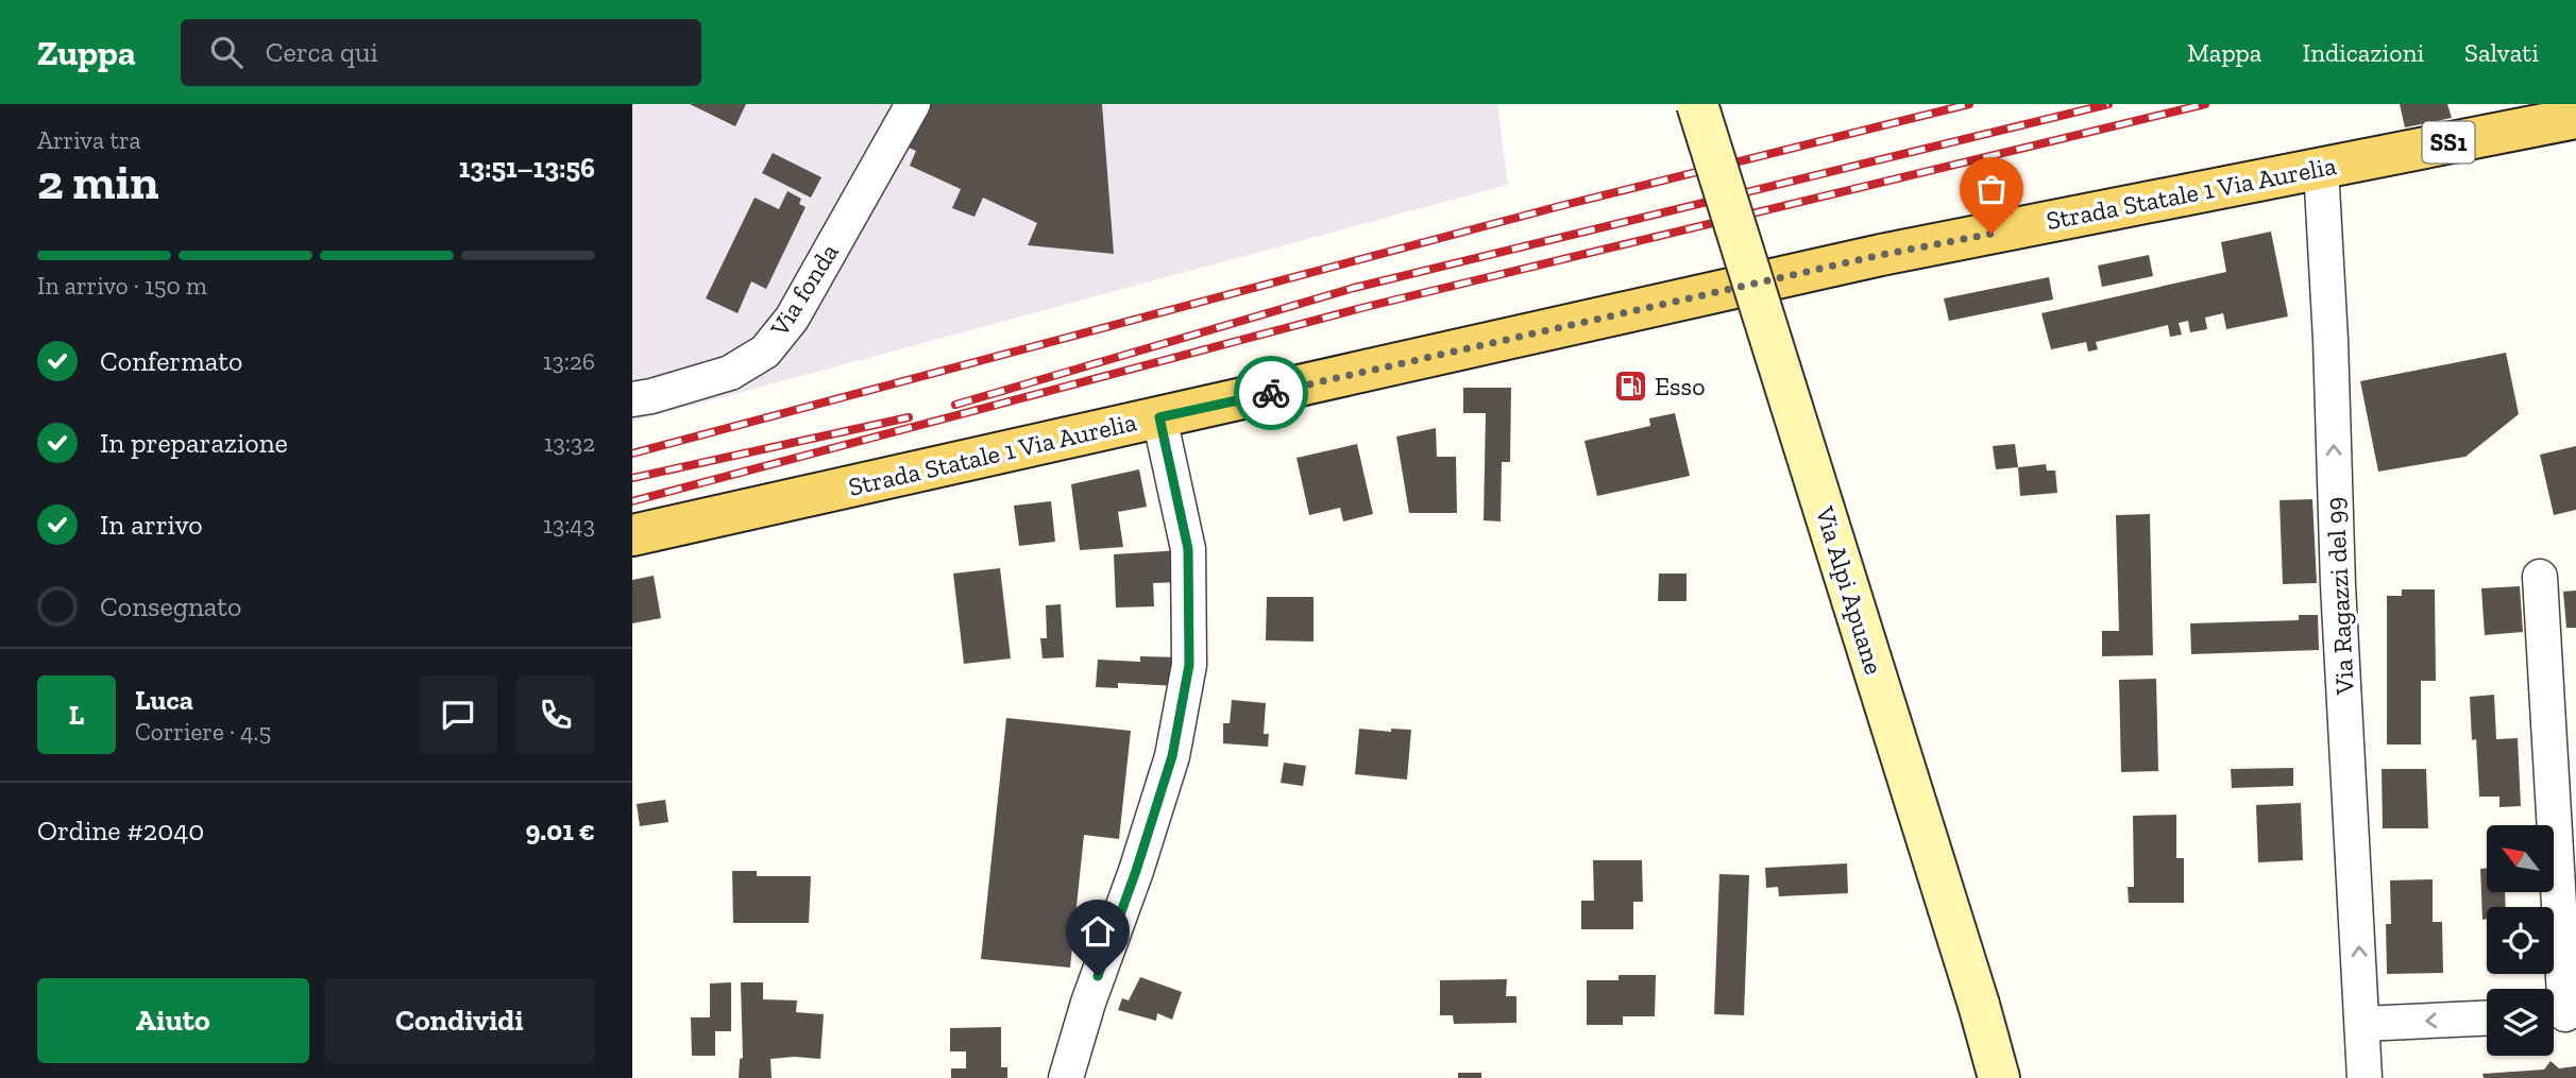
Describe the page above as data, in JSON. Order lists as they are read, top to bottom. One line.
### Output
{"streets":{"main road":["SS1","Strada Statale 1 Via Aurelia","Via Alpi Apuane"],"street":["Via fonda","Via Ragazzi del 99"]},"crossings":[["Strada Statale 1 Via Aurelia","Via Ragazzi del 99"]],"places":{"fuel station":["Esso"]},"north":"top left","page":{"header":"Zuppa","search":"Cerca qui","nav":["Mappa","Indicazioni","Salvati"],"heading":["2 min","Arriva tra","13:51–13:56"],"panel":["Luca","Corriere · 4.5","Ordine #2040","9.01 €"],"bar":"In arrivo · 150 m","list":[["Confermato","13:26"],["In preparazione","13:32"],["In arrivo","13:43"],"Consegnato"],"round":"L","buttons":["Aiuto","Condividi"]}}
